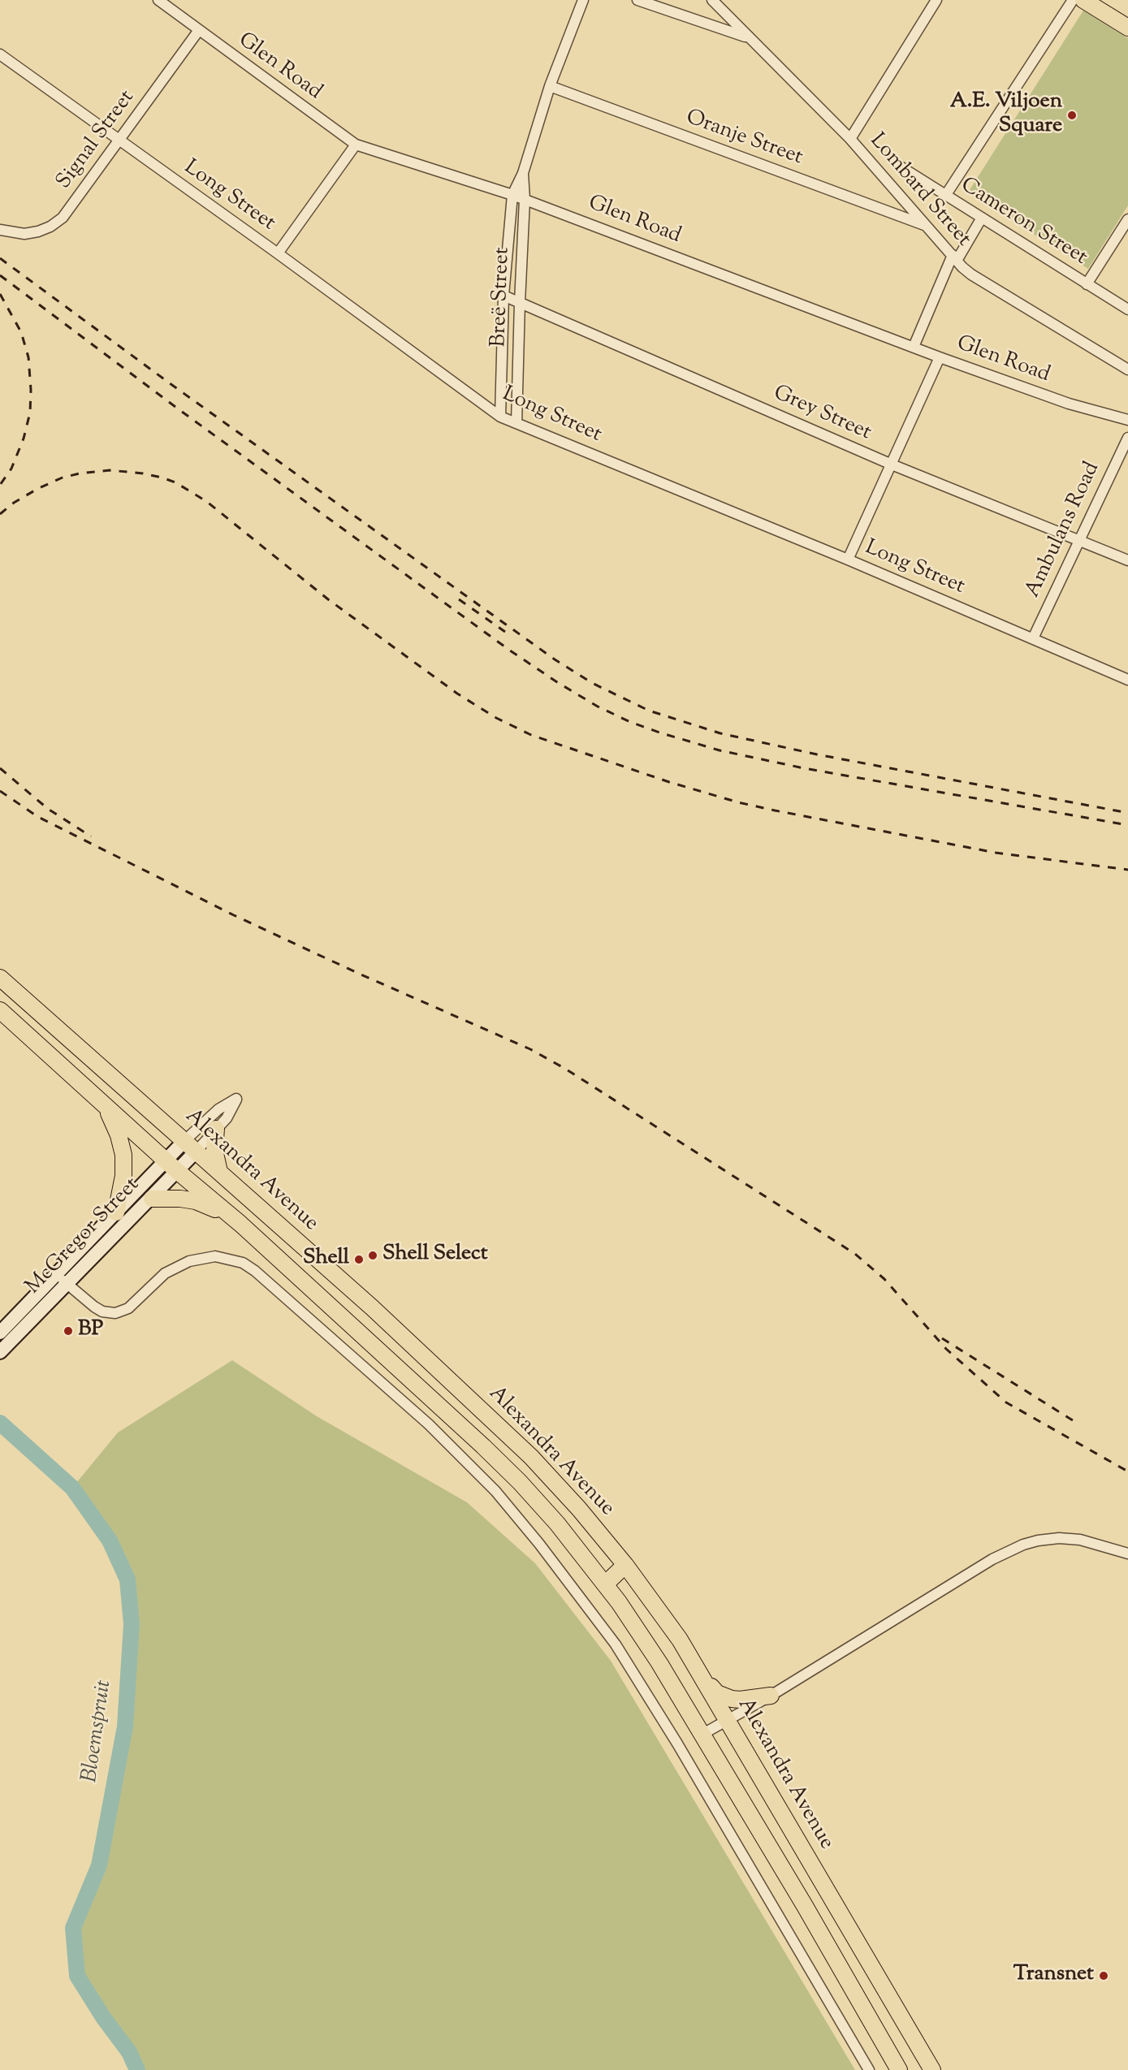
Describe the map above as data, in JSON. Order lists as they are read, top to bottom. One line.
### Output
{"streets":{"main road":["Alexandra Avenue","McGregor Street"],"street":["Glen Road","Oranje Street","Signal Street","Lombard Street","Long Street","Cameron Street","Breë Street","Grey Street","Ambulans Road"]},"crossings":[["Glen Road","Signal Street"],["Glen Road","Breë Street"],["Oranje Street","Lombard Street"],["Oranje Street","Breë Street"],["Signal Street","Long Street"],["Long Street","Breë Street"],["Long Street","Ambulans Road"],["Breë Street","Grey Street"],["Grey Street","Ambulans Road"],["Alexandra Avenue","McGregor Street"]],"water":["Bloemspruit"],"places":["A.E. Viljoen Square","Shell Select","Shell","BP","Transnet"]}
